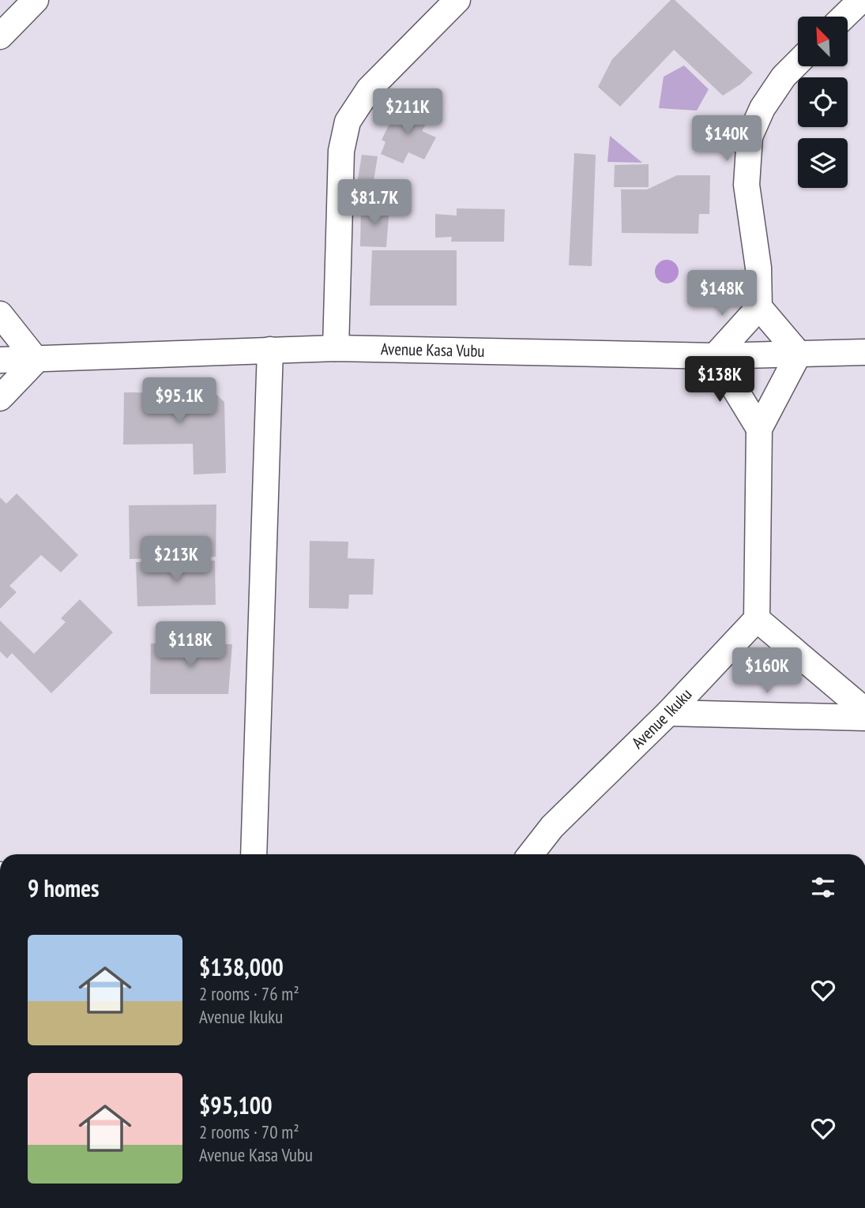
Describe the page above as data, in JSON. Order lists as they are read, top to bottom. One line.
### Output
{"streets":{"street":["Avenue Kasa Vubu","Avenue Ikuku"]},"north":"top left","page":{"price":["$211K","$140K","$81.7K","$148K","$138K","$95.1K","$213K","$118K","$160K"],"heading":"9 homes","list":[{"name":"$138,000","note":"2 rooms · 76 m² · Avenue Ikuku"},{"name":"$95,100","note":"2 rooms · 70 m² · Avenue Kasa Vubu"}]}}
